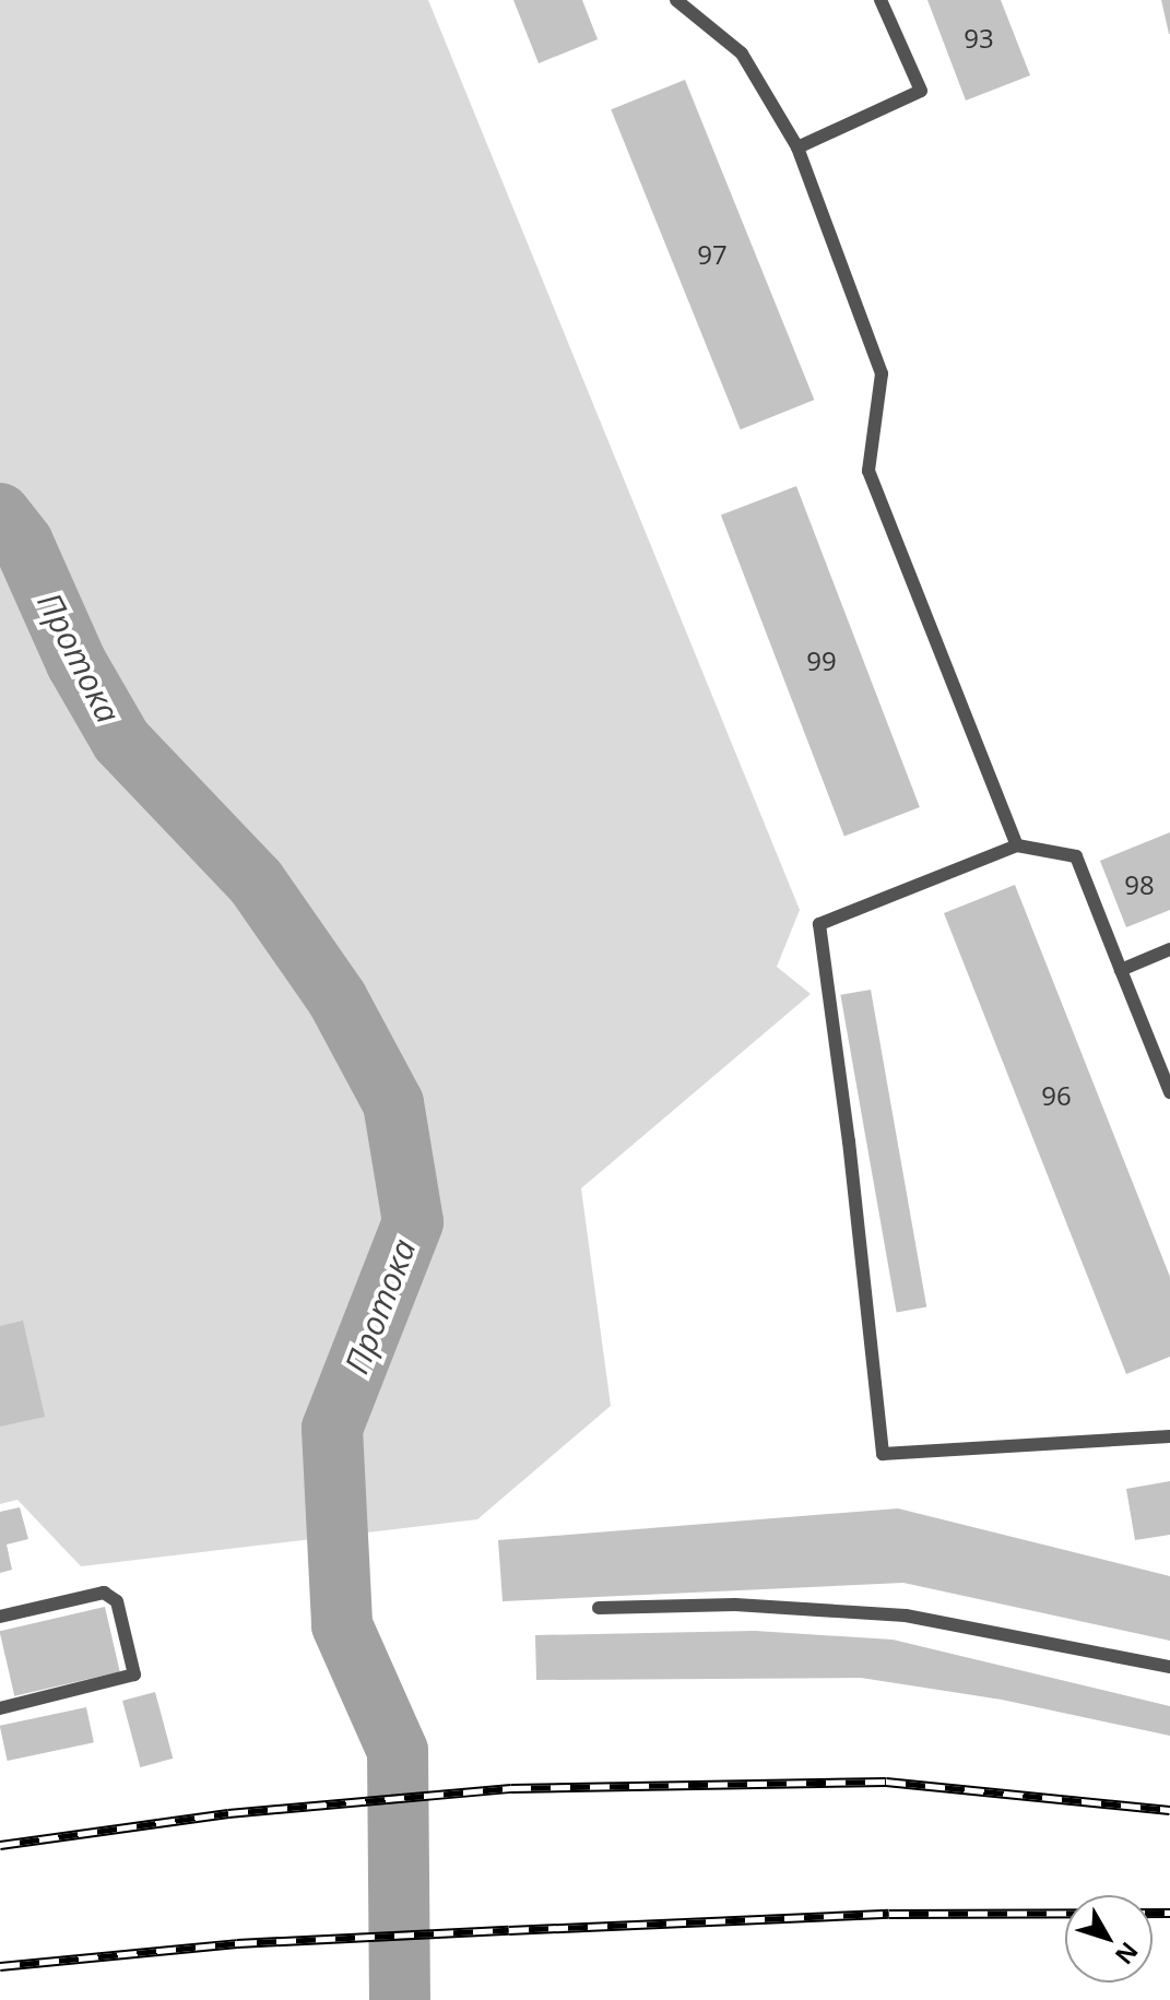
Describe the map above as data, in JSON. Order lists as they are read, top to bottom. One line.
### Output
{"water":["Протока"],"house_numbers":["93","97","99","98","96"],"north":"bottom right"}
